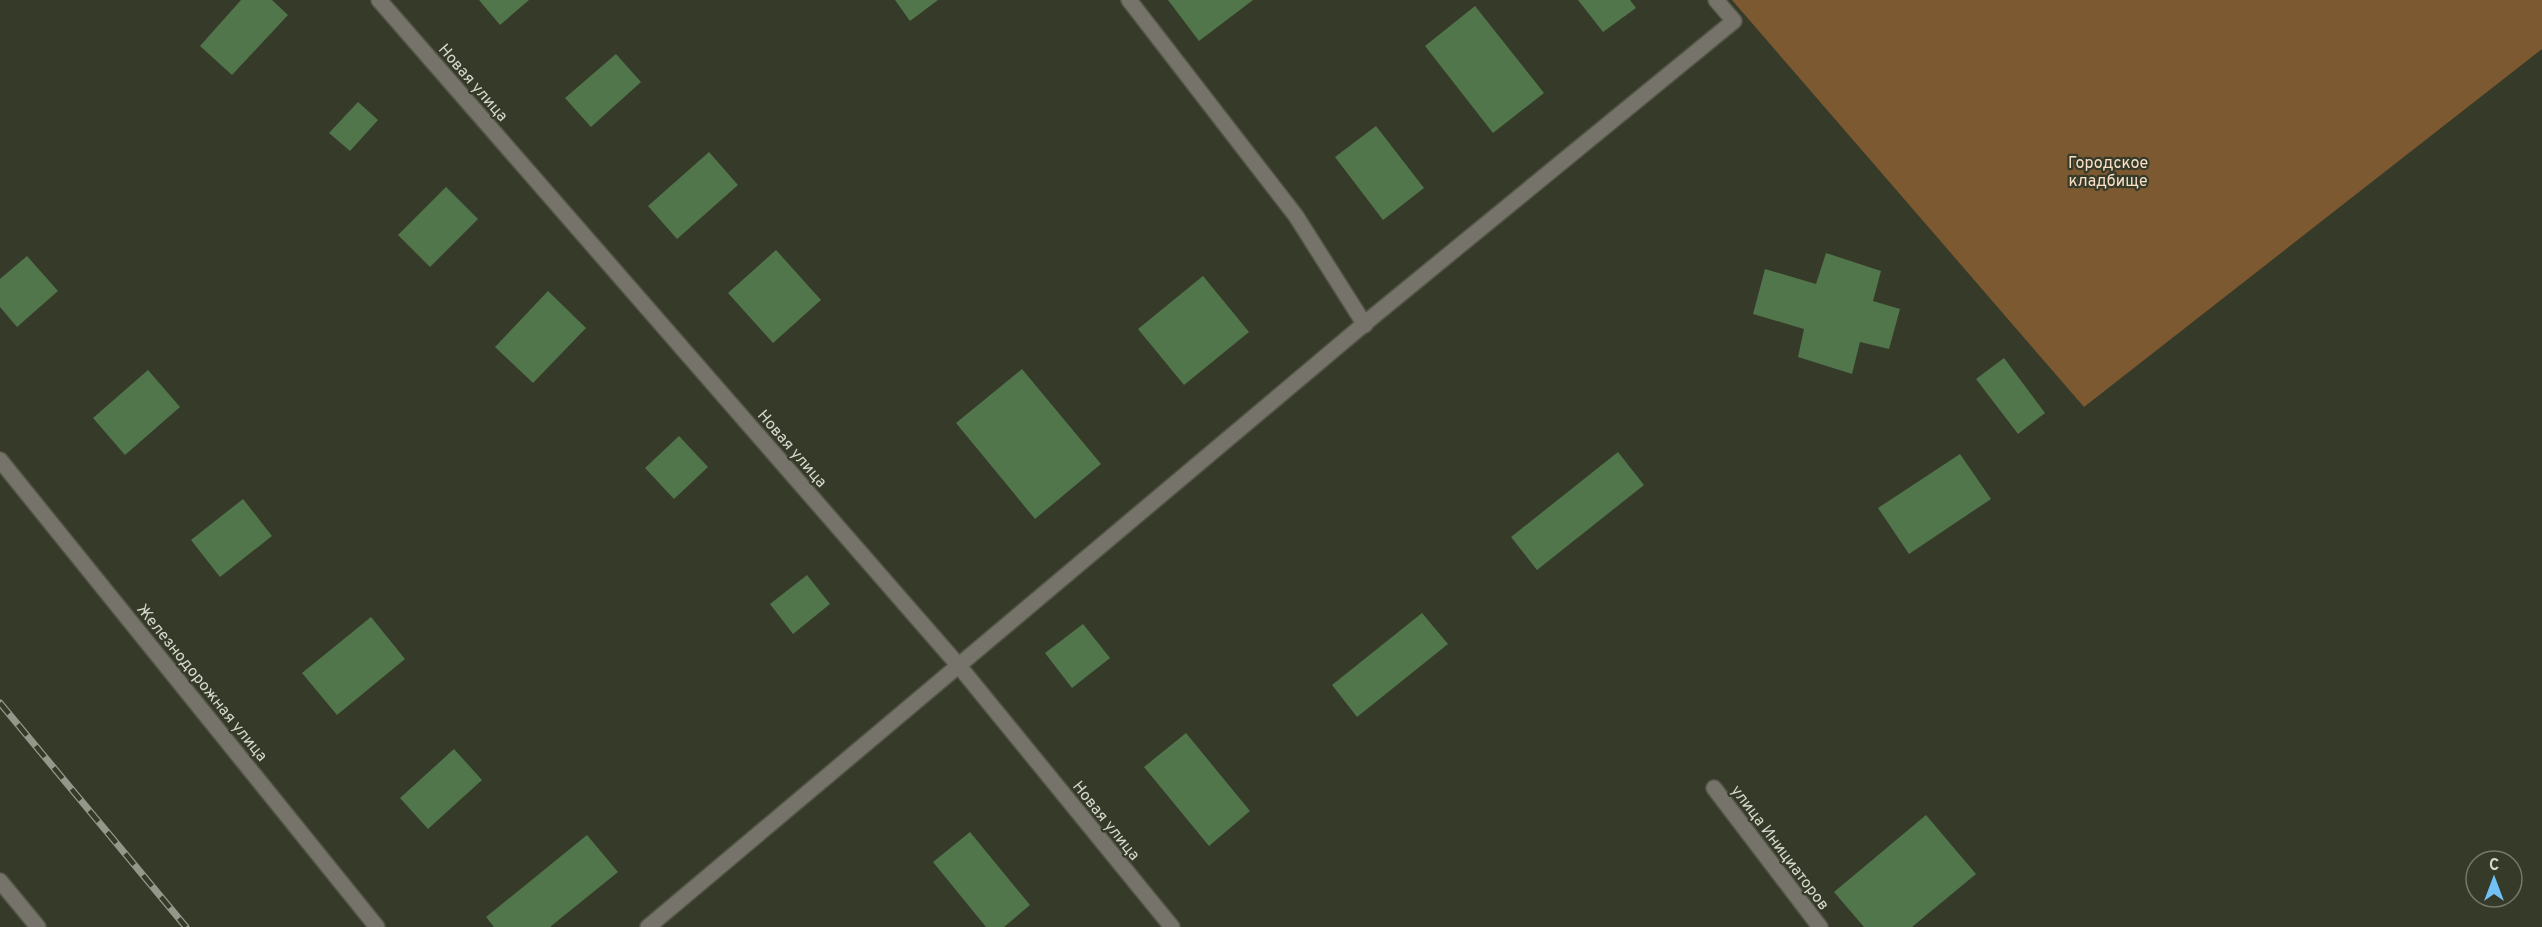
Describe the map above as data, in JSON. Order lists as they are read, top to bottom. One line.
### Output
{"streets":{"street":["Новая улица","Железнодорожная улица","улица Инициаторов"]},"parks":["Городское кладбище"],"north":"top"}
